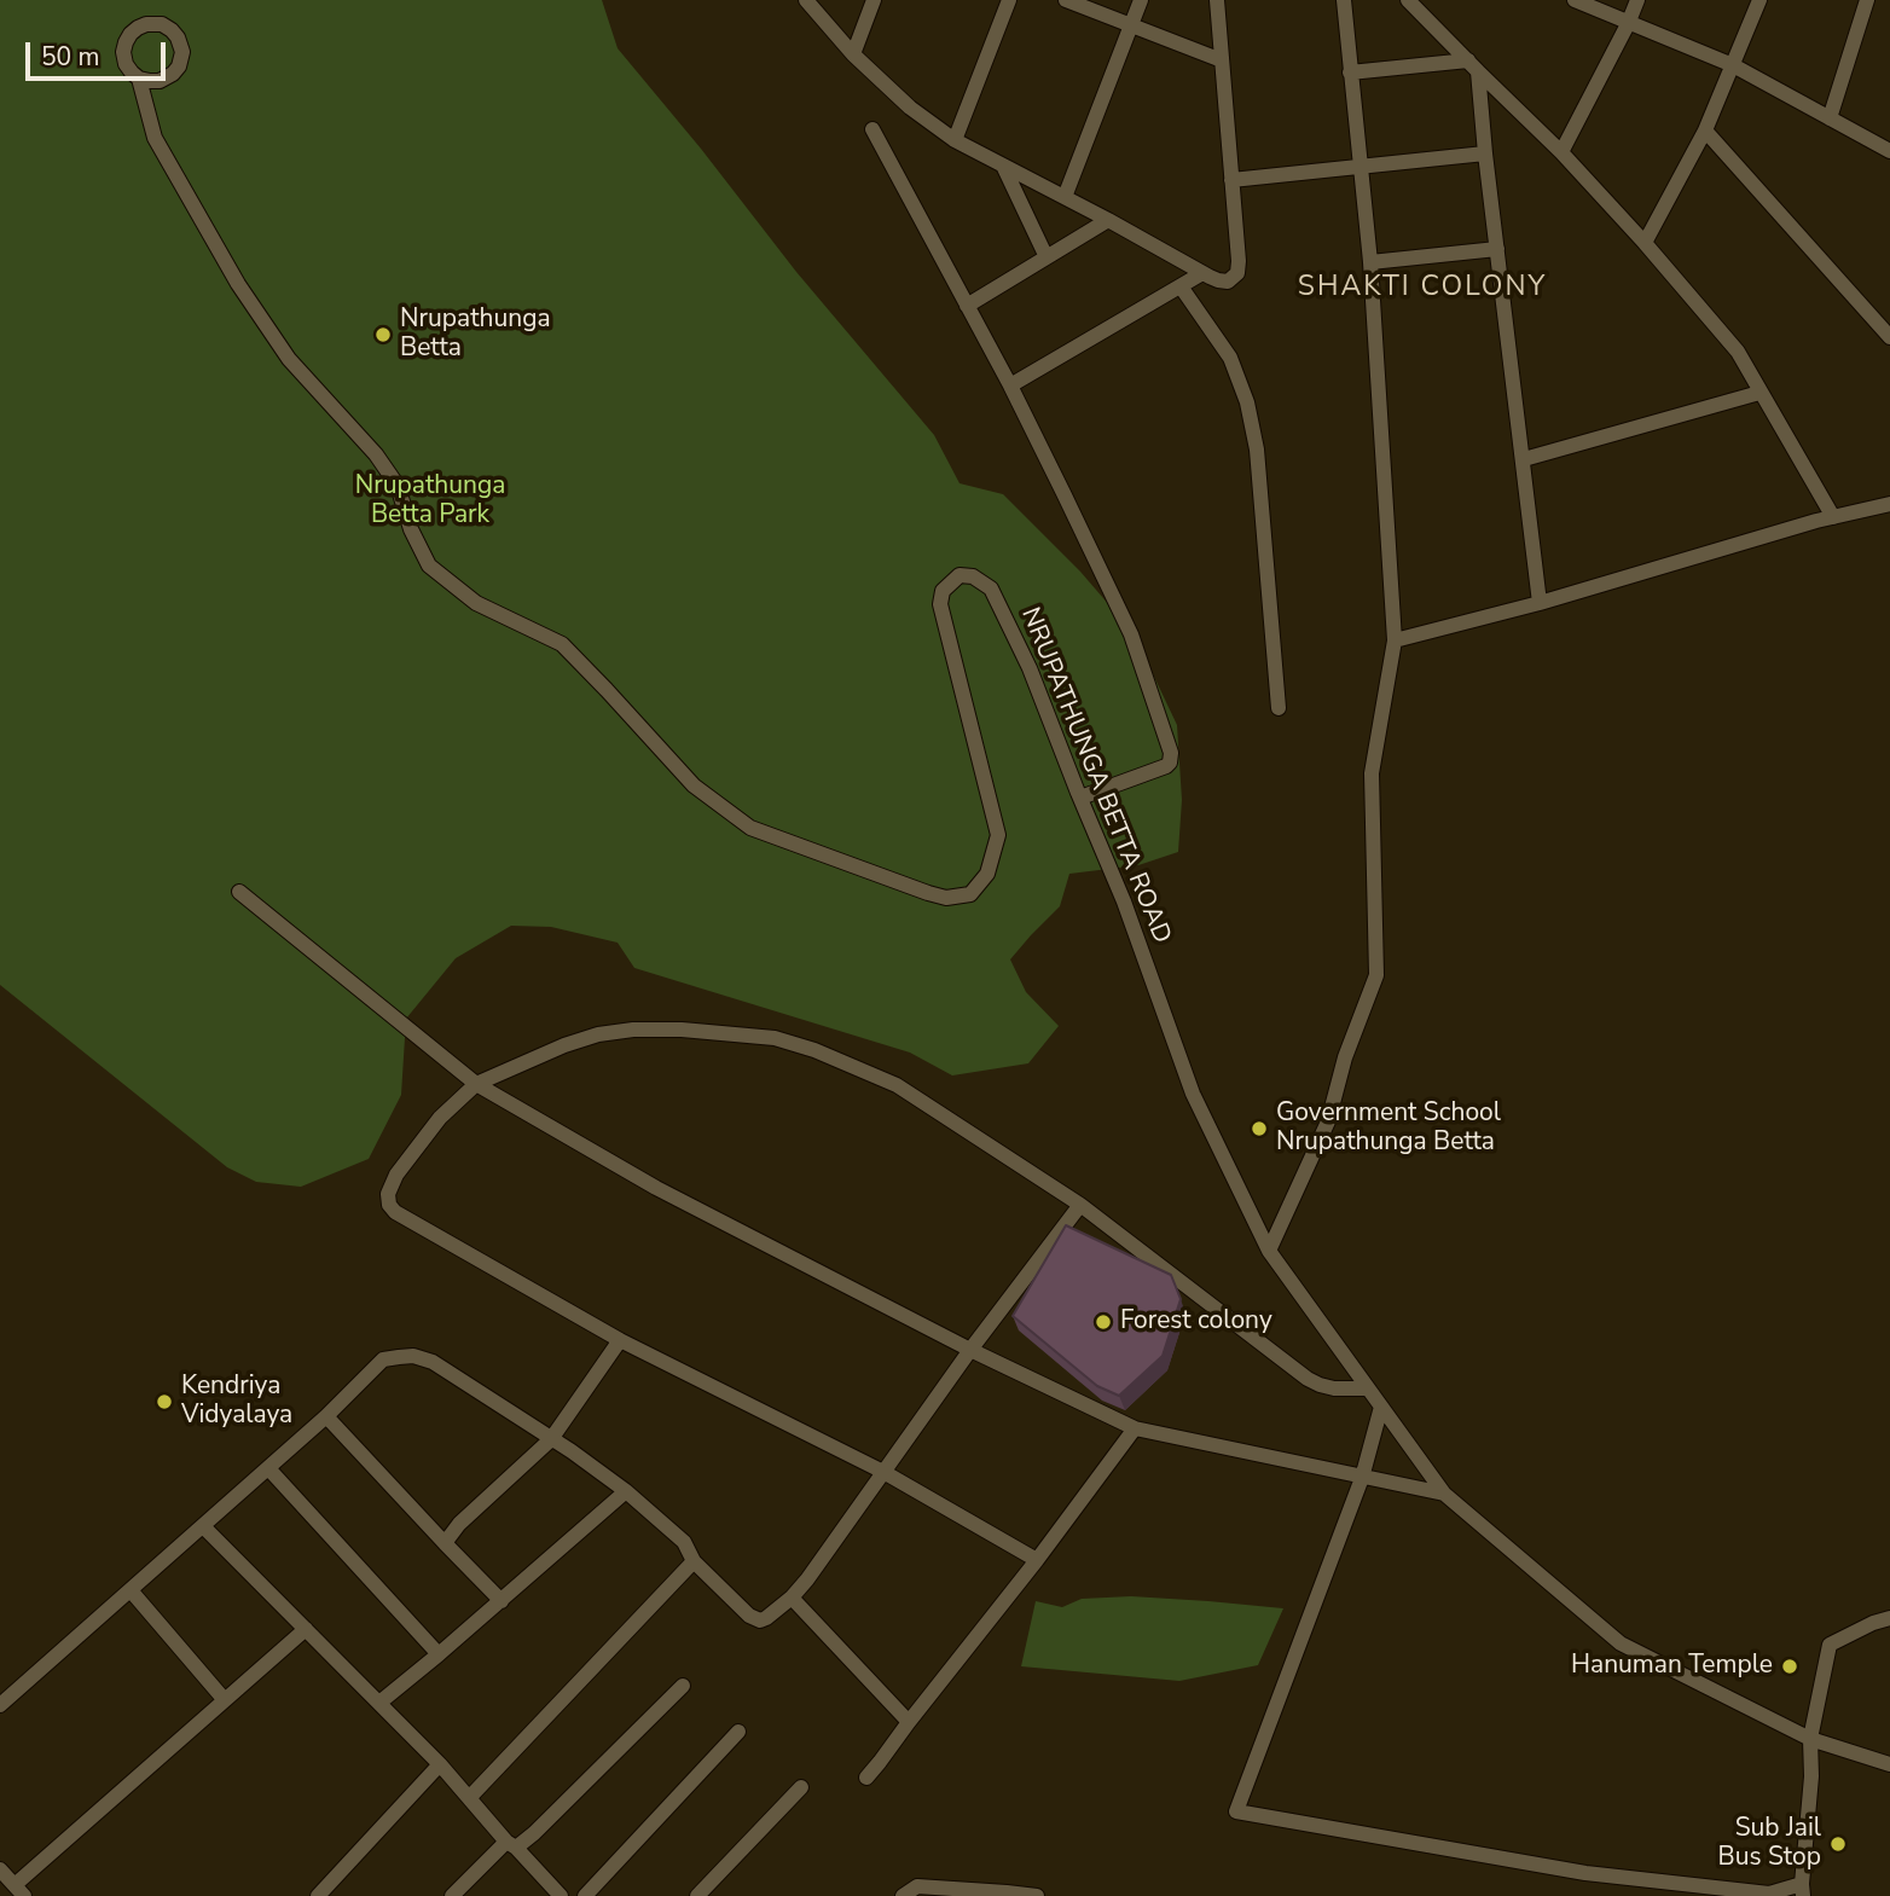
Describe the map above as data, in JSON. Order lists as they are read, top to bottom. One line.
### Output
{"streets":{"street":["NRUPATHUNGA BETTA ROAD"]},"districts":["SHAKTI COLONY"],"parks":["Nrupathunga Betta Park"],"places":["Nrupathunga Betta","Government School Nrupathunga Betta","Forest colony","Kendriya Vidyalaya","Hanuman Temple","Sub Jail Bus Stop"],"scale_bar":"50 m"}
